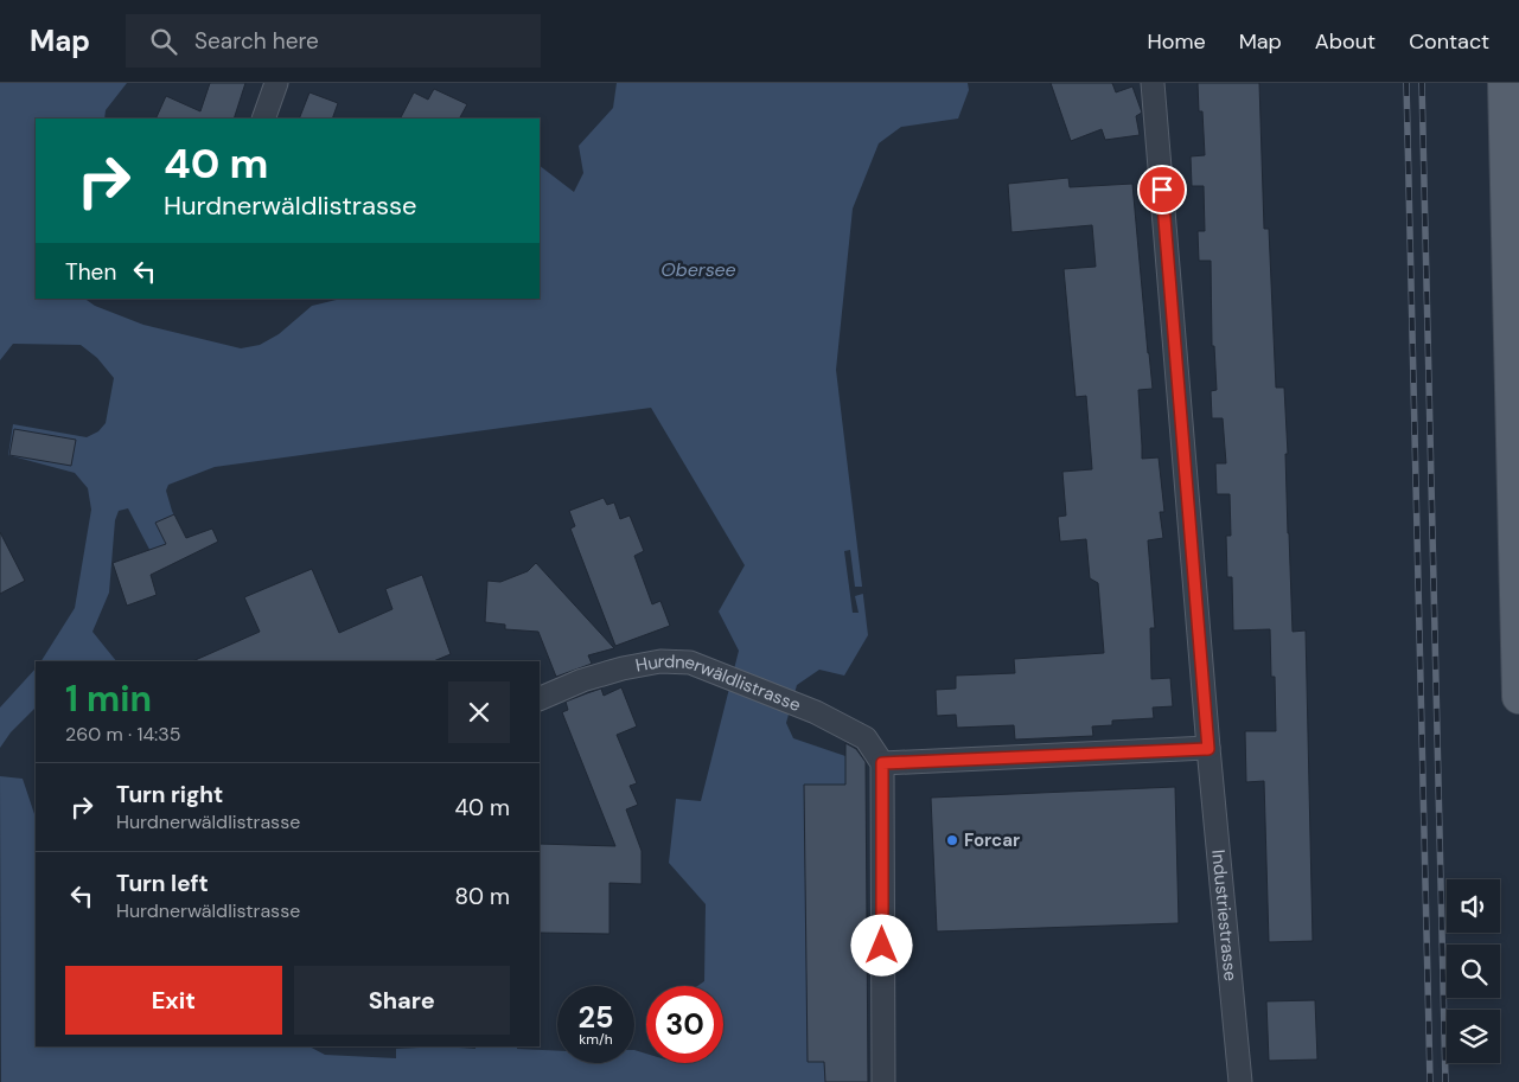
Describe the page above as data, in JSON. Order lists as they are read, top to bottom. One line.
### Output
{"streets":{"street":["Hurdnerwäldlistrasse","Industriestrasse"]},"water":["Obersee"],"places":["Forcar"],"page":{"header":"Map","search":"Search here","nav":["Home","Map","About","Contact"],"turn":["40 m","Hurdnerwäldlistrasse"],"then":"Then","heading":["1 min","260 m · 14:35"],"list":[{"name":"Turn right","note":"Hurdnerwäldlistrasse","value":"40 m"},{"name":"Turn left","note":"Hurdnerwäldlistrasse","value":"80 m"}],"buttons":["Exit","Share"],"speed":"25 km/h","limit":"30"}}
